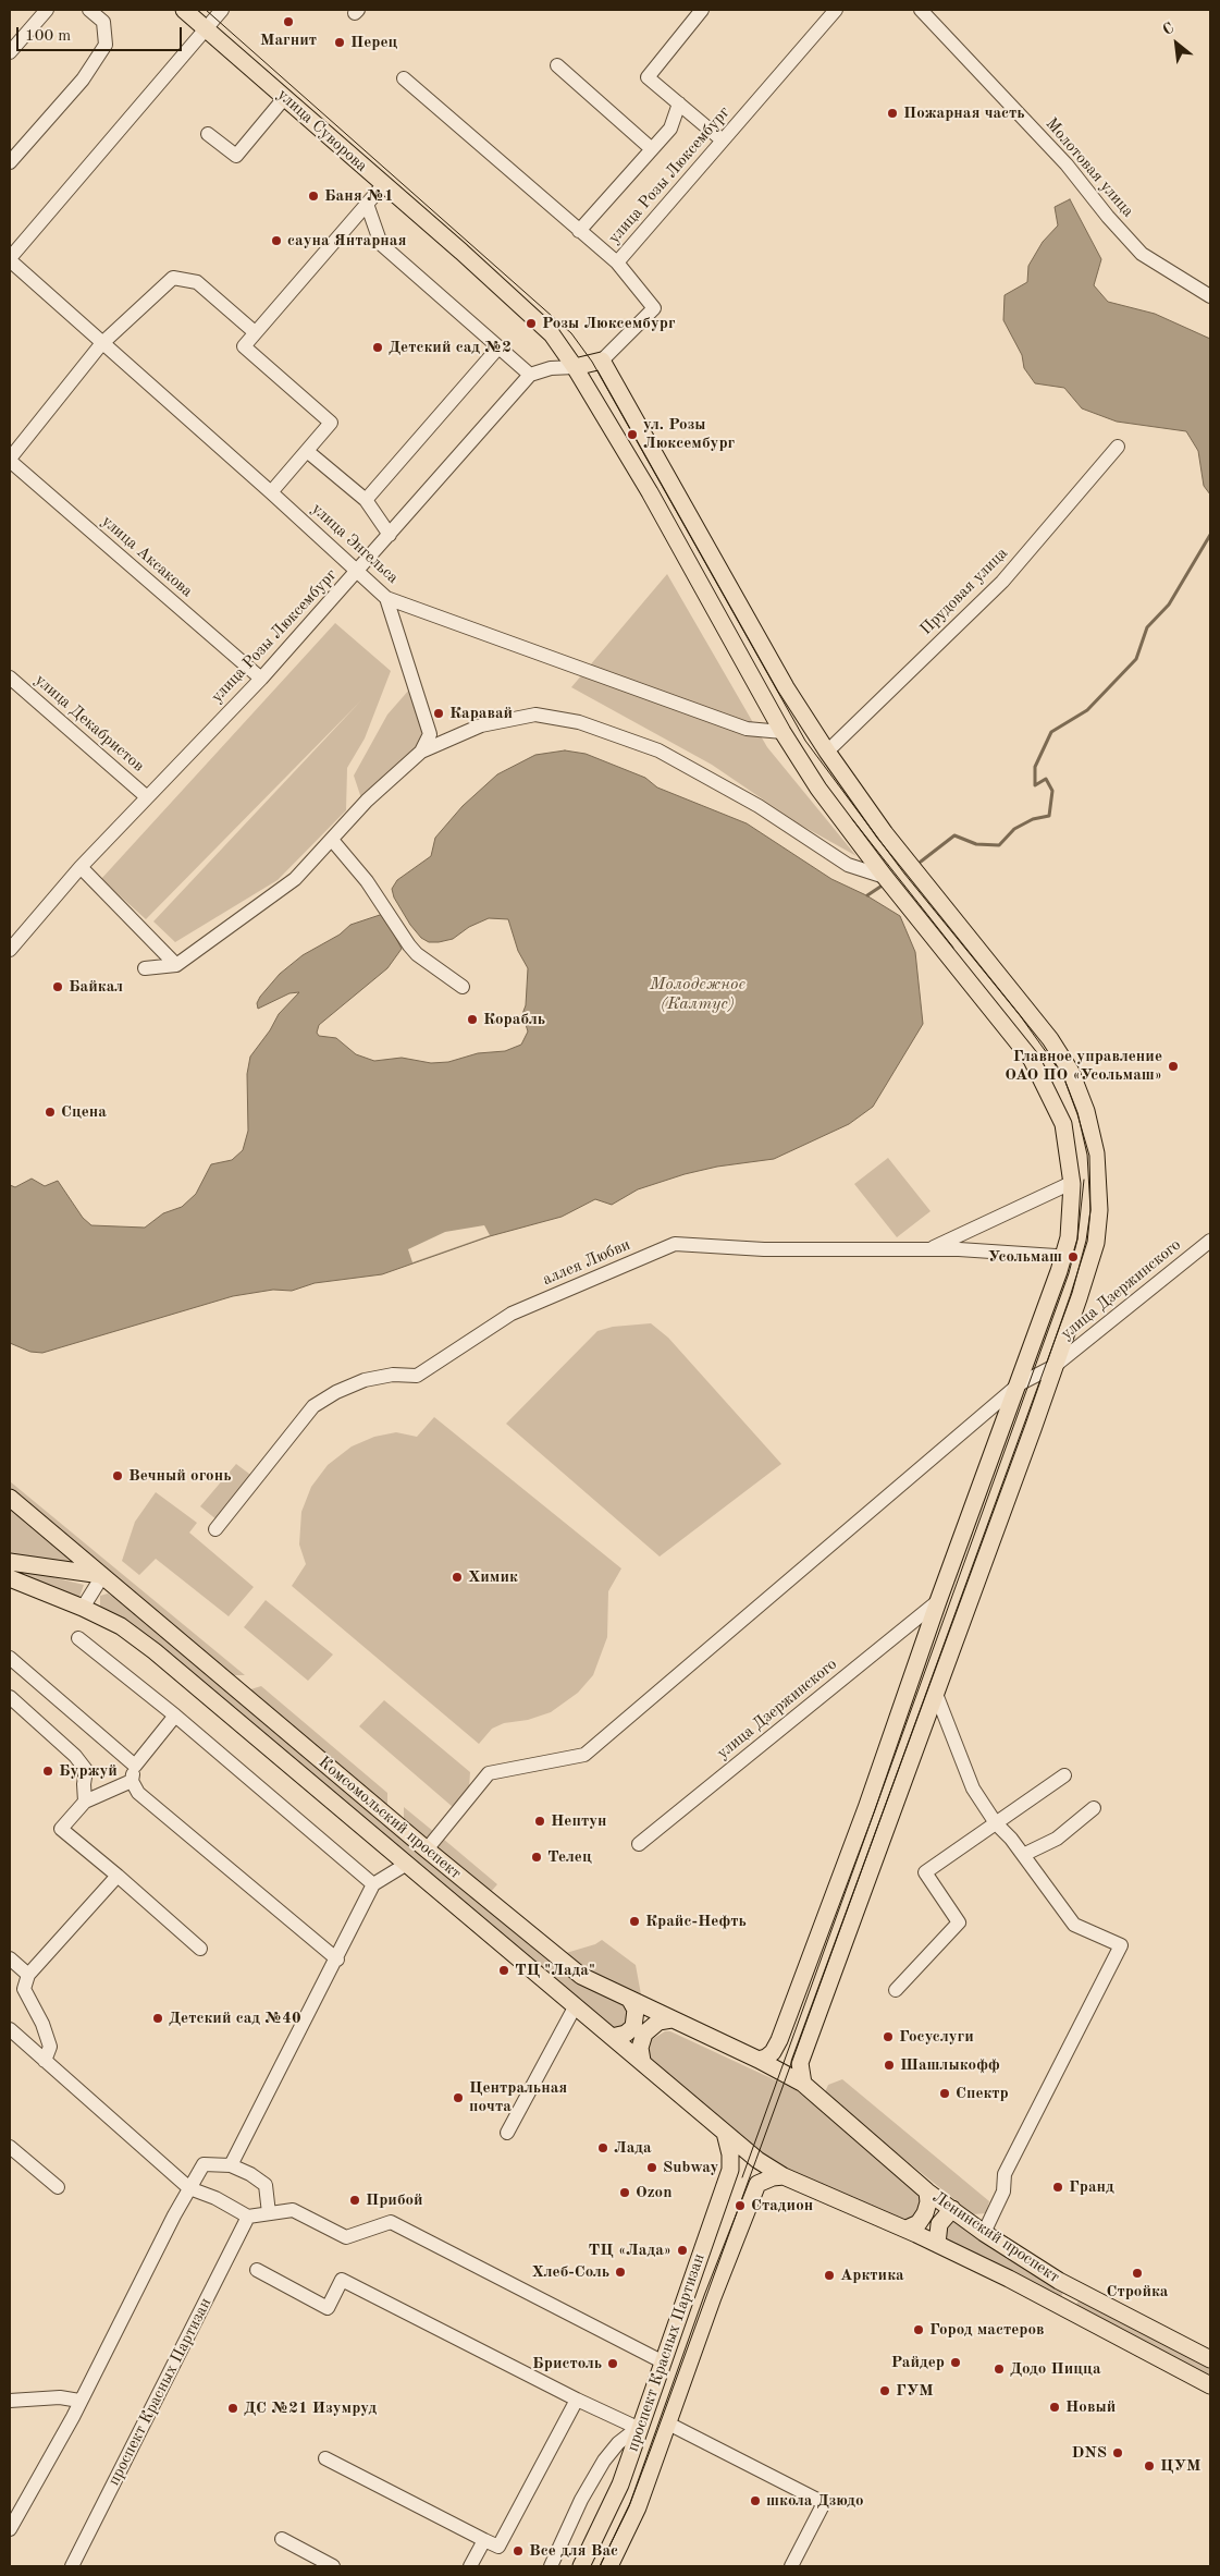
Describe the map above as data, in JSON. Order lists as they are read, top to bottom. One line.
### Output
{"streets":{"main road":["улица Суворова","Комсомольский проспект","Ленинский проспект","проспект Красных Партизан"],"street":["Молотовая улица","улица Розы Люксембург","улица Энгельса","улица Аксакова","Прудовая улица","улица Декабристов","аллея Любви","улица Дзержинского"]},"crossings":[["улица Суворова","улица Энгельса"],["улица Суворова","улица Дзержинского"],["улица Суворова","Комсомольский проспект"],["улица Розы Люксембург","улица Энгельса"],["улица Розы Люксембург","улица Аксакова"],["улица Розы Люксембург","улица Декабристов"],["улица Дзержинского","Комсомольский проспект"],["Комсомольский проспект","Ленинский проспект"],["Комсомольский проспект","проспект Красных Партизан"],["Ленинский проспект","проспект Красных Партизан"]],"water":["Молодежное (Калтус)"],"places":["Магнит","Перец","Пожарная часть","Баня №1","сауна Янтарная","Розы Люксембург","Детский сад №2","ул. Розы Люксембург","Каравай","Байкал","Корабль","Главное управление ОАО ПО «Усольмаш»","Сцена","Усольмаш","Вечный огонь","Химик","Буржуй","Нептун","Телец","Крайс-Нефть","ТЦ \"Лада\"","Детский сад №40","Госуслуги","Шашлыкофф","Спектр","Центральная почта","Лада","Subway","Гранд","Ozon","Прибой","Стадион","ТЦ «Лада»","Хлеб-Соль","Стройка","Арктика","Город мастеров","Райдер","Бристоль","Додо Пицца","ГУМ","Новый","ДС №21 Изумруд","DNS","ЦУМ","школа Дзюдо","Все для Вас"],"scale_bar":"100 m","north":"top left"}
